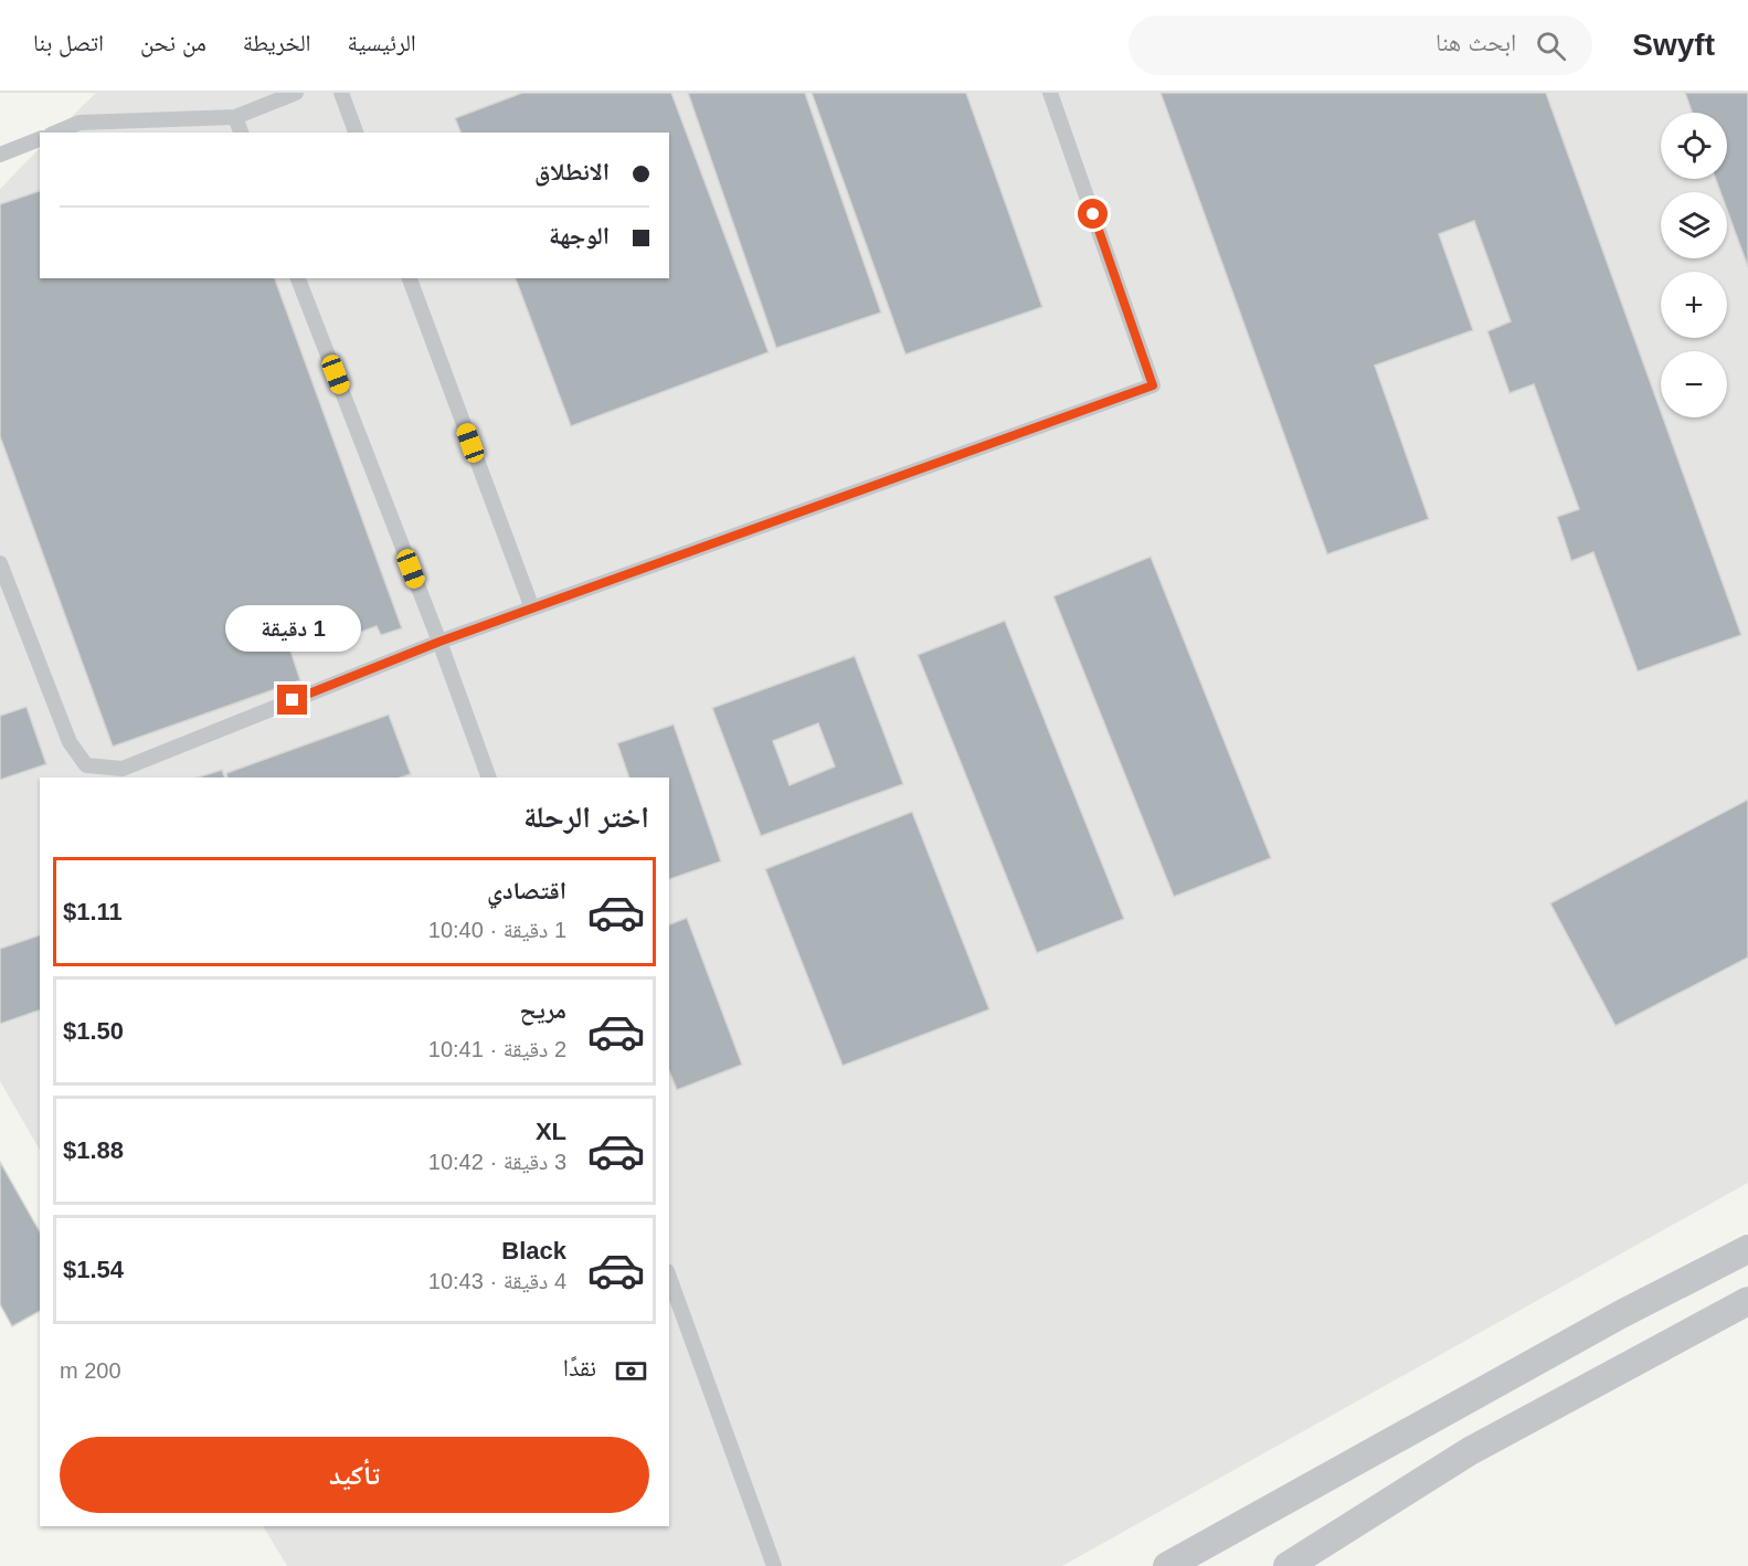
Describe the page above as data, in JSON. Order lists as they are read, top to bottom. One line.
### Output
{"page":{"header":"Swyft","search":"ابحث هنا","nav":["الرئيسية","الخريطة","من نحن","اتصل بنا"],"map_buttons":["+","−"],"banner":["الانطلاق","الوجهة"],"bubble":"1 دقيقة","heading":"اختر الرحلة","list":[{"name":"اقتصادي","note":"1 دقيقة · 10:40","value":"$1.11"},{"name":"مريح","note":"2 دقيقة · 10:41","value":"$1.50"},{"name":"XL","note":"3 دقيقة · 10:42","value":"$1.88"},{"name":"Black","note":"4 دقيقة · 10:43","value":"$1.54"}],"pay":["نقدًا","200 m"],"buttons":"تأكيد"}}
